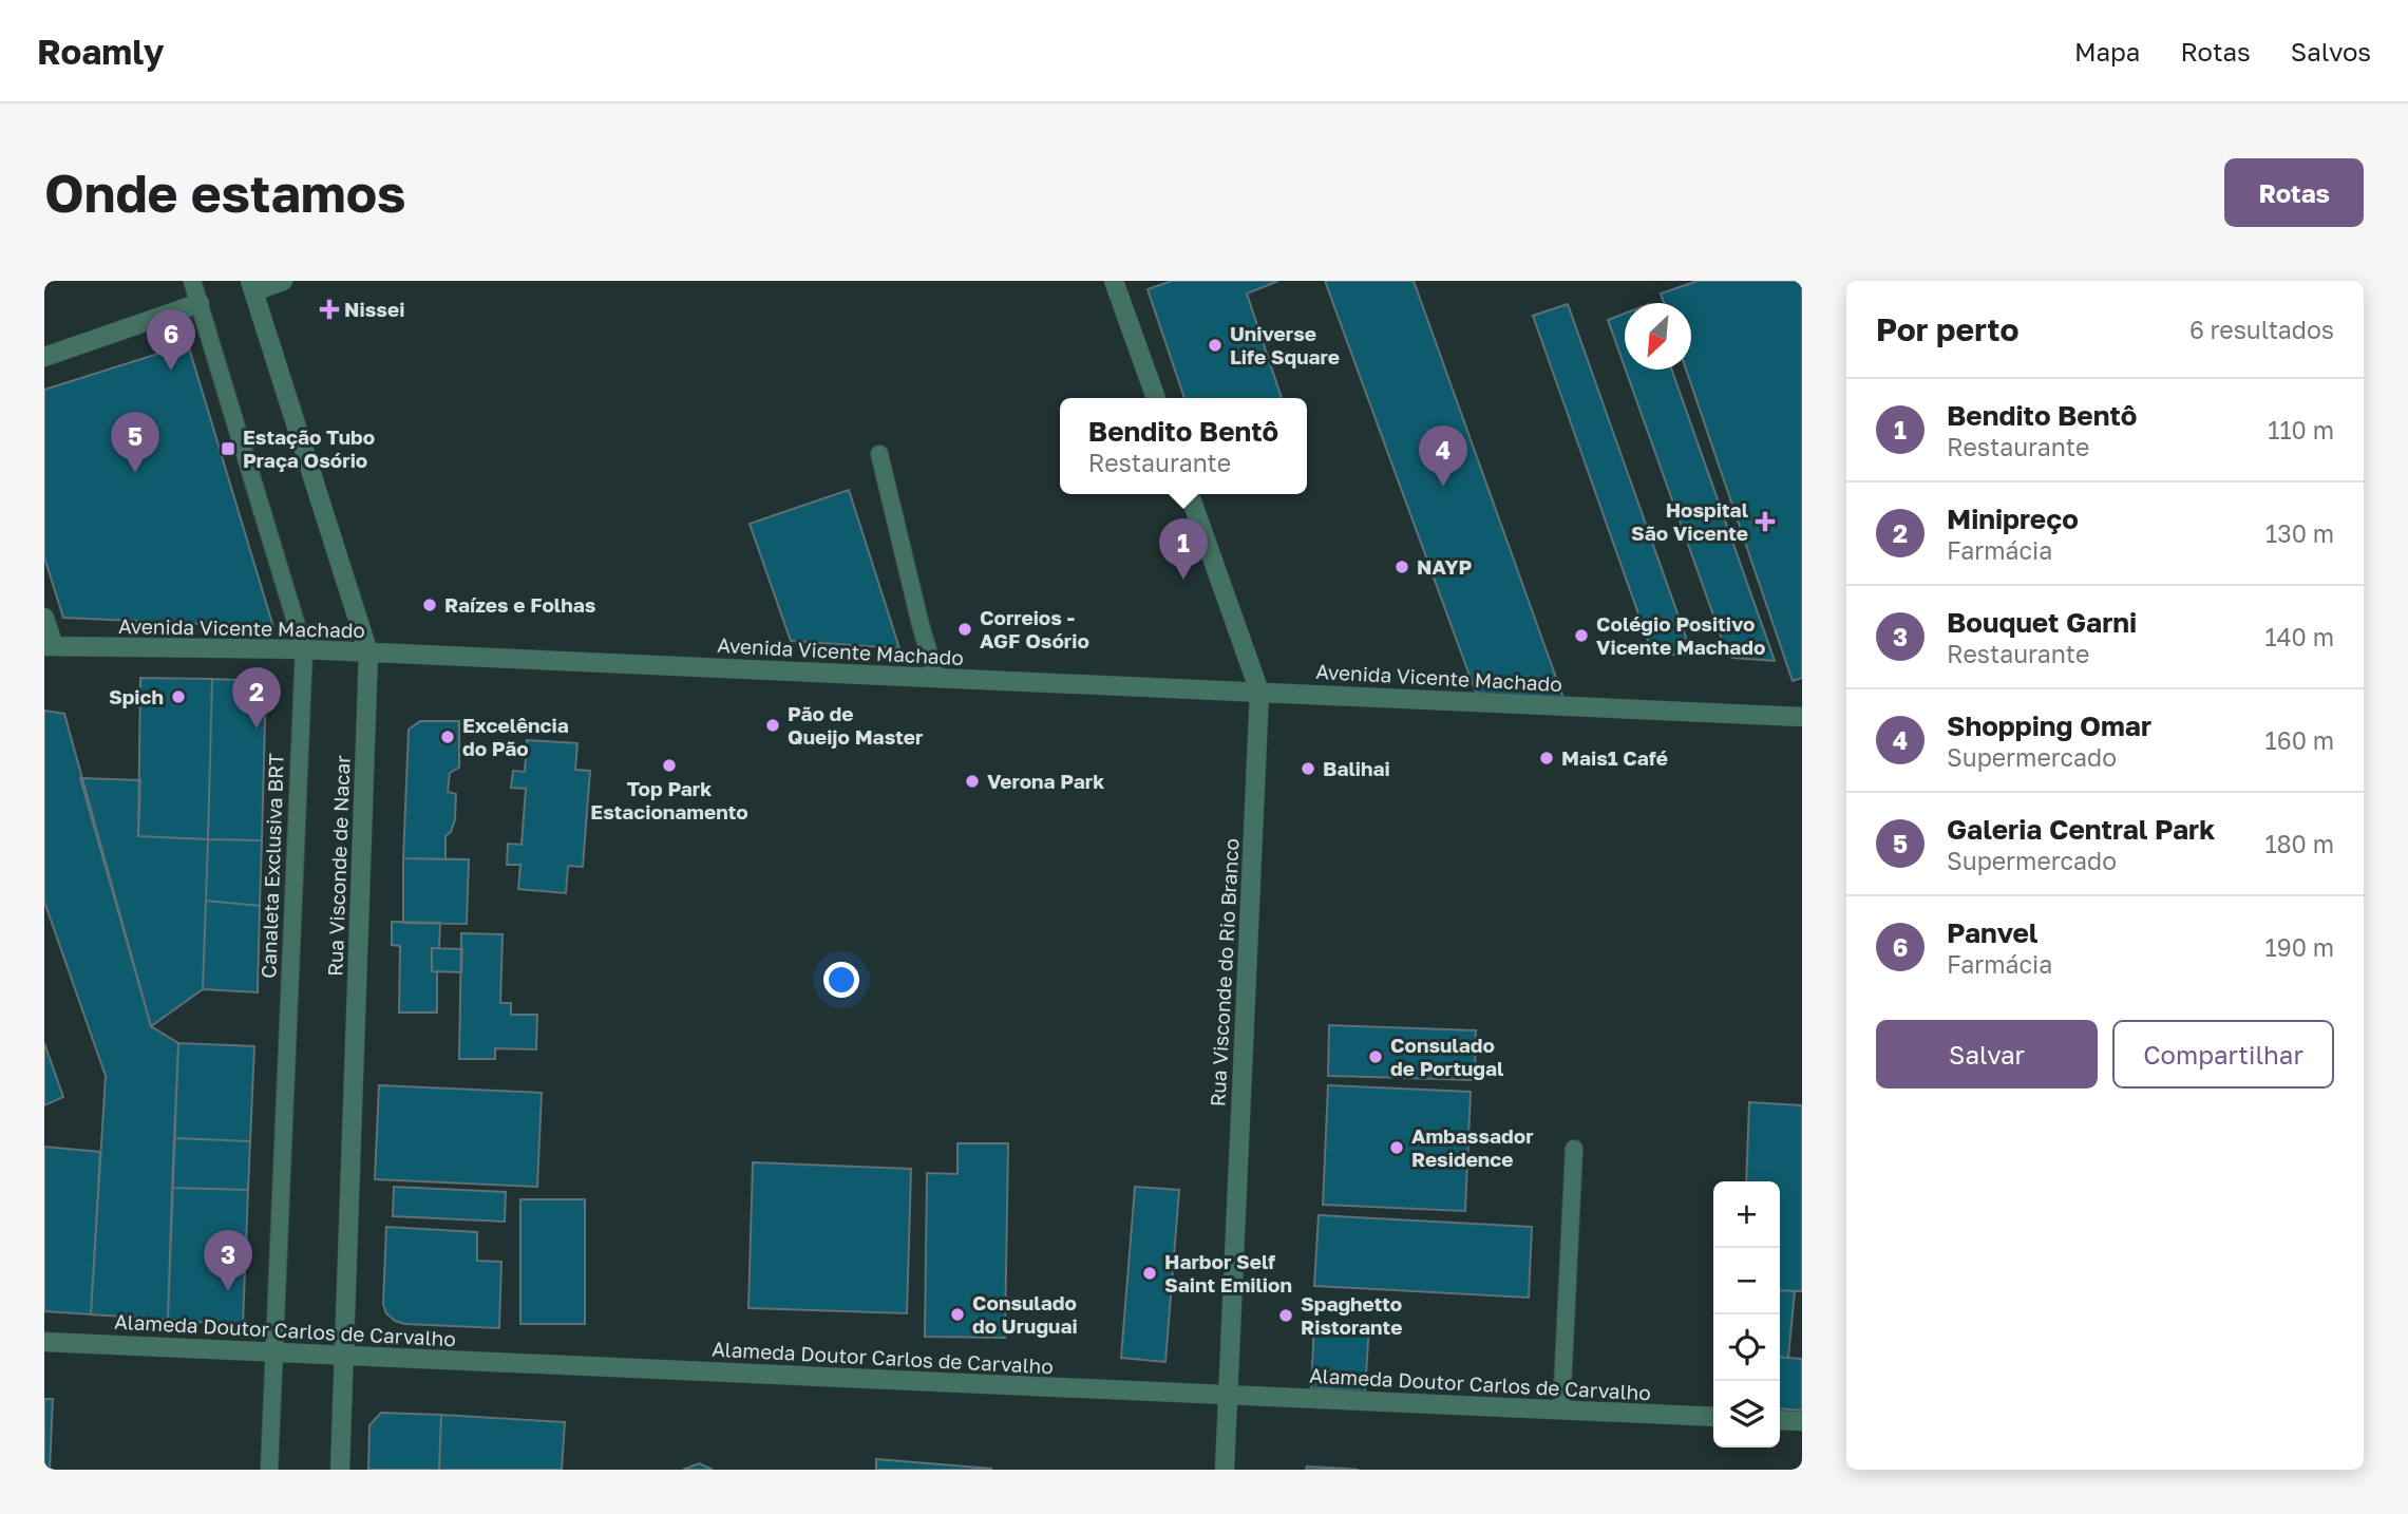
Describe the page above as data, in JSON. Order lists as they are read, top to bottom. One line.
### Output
{"streets":{"street":["Avenida Vicente Machado","Rua Visconde de Nacar","Rua Visconde do Rio Branco","Alameda Doutor Carlos de Carvalho"],"lane":["Canaleta Exclusiva BRT"]},"crossings":[["Avenida Vicente Machado","Canaleta Exclusiva BRT"],["Avenida Vicente Machado","Rua Visconde de Nacar"],["Avenida Vicente Machado","Rua Visconde do Rio Branco"],["Canaleta Exclusiva BRT","Alameda Doutor Carlos de Carvalho"],["Rua Visconde de Nacar","Alameda Doutor Carlos de Carvalho"],["Rua Visconde do Rio Branco","Alameda Doutor Carlos de Carvalho"]],"places":{"health":["Nissei","Hospital São Vicente"],"other":["Universe Life Square","NAYP","Raízes e Folhas","Correios - AGF Osório","Colégio Positivo Vicente Machado","Spich","Pão de Queijo Master","Excelência do Pão","Mais1 Café","Top Park Estacionamento","Balihai","Verona Park","Consulado de Portugal","Ambassador Residence","Harbor Self Saint Emilion","Consulado do Uruguai","Spaghetto Ristorante"],"transit":["Estação Tubo Praça Osório"]},"north":"bottom left","page":{"header":"Roamly","nav":["Mapa","Rotas","Salvos"],"buttons":["Rotas",["Salvar","Compartilhar"]],"title":"Onde estamos","heading":["Por perto","6 resultados"],"pins":["6","5","4","1","2","3"],"list":[{"mark":"1","name":"Bendito Bentô","note":"Restaurante","value":"110 m"},{"mark":"2","name":"Minipreço","note":"Farmácia","value":"130 m"},{"mark":"3","name":"Bouquet Garni","note":"Restaurante","value":"140 m"},{"mark":"4","name":"Shopping Omar","note":"Supermercado","value":"160 m"},{"mark":"5","name":"Galeria Central Park","note":"Supermercado","value":"180 m"},{"mark":"6","name":"Panvel","note":"Farmácia","value":"190 m"}],"popup":["Bendito Bentô","Restaurante"],"map_buttons":["+","−"]}}
